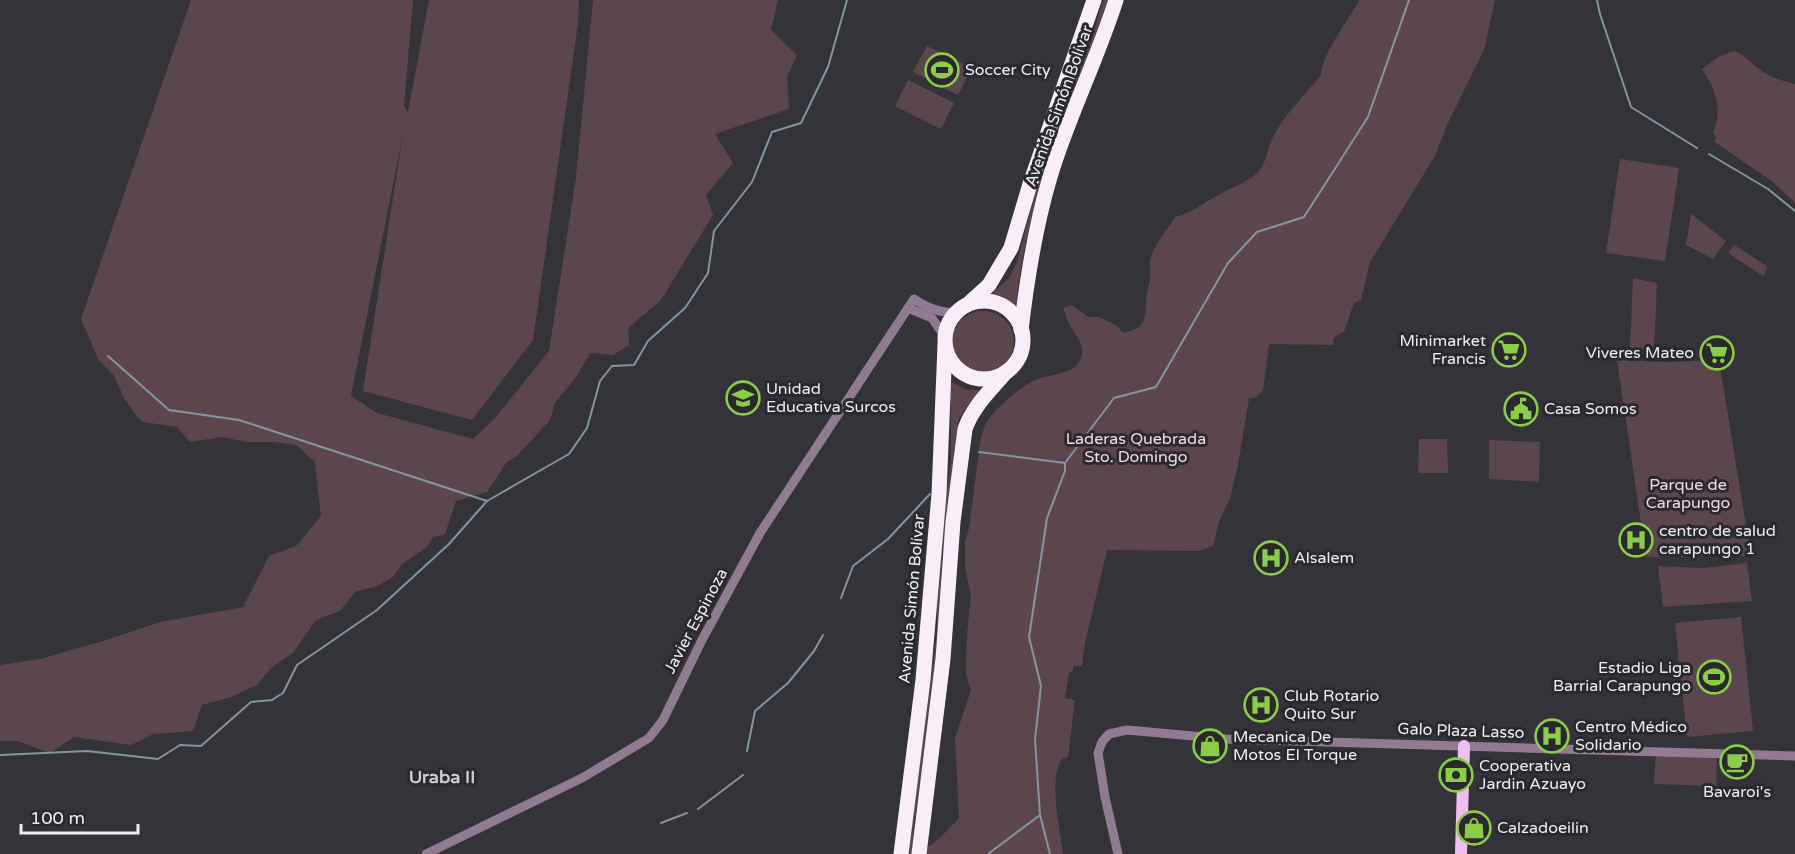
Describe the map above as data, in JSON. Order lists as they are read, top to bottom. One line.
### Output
{"streets":{"highway":["Avenida Simón Bolívar"],"street":["Javier Espinoza","Galo Plaza Lasso"]},"crossings":[["Avenida Simón Bolívar","Javier Espinoza"]],"districts":["Uraba II"],"parks":["Laderas Quebrada Sto. Domingo","Parque de Carapungo"],"places":{"sports":["Soccer City","Estadio Liga Barrial Carapungo"],"supermarket":["Minimarket Francis","Viveres Mateo"],"school or university":["Unidad Educativa Surcos"],"public building":["Casa Somos"],"hospital":["centro de salud carapungo 1","Alsalem","Club Rotario Quito Sur","Centro Médico Solidario"],"shop":["Mecanica De Motos El Torque","Calzadoeilin"],"cafe":["Bavaroi's"],"bank":["Cooperativa Jardin Azuayo"]},"scale_bar":"100 m"}
